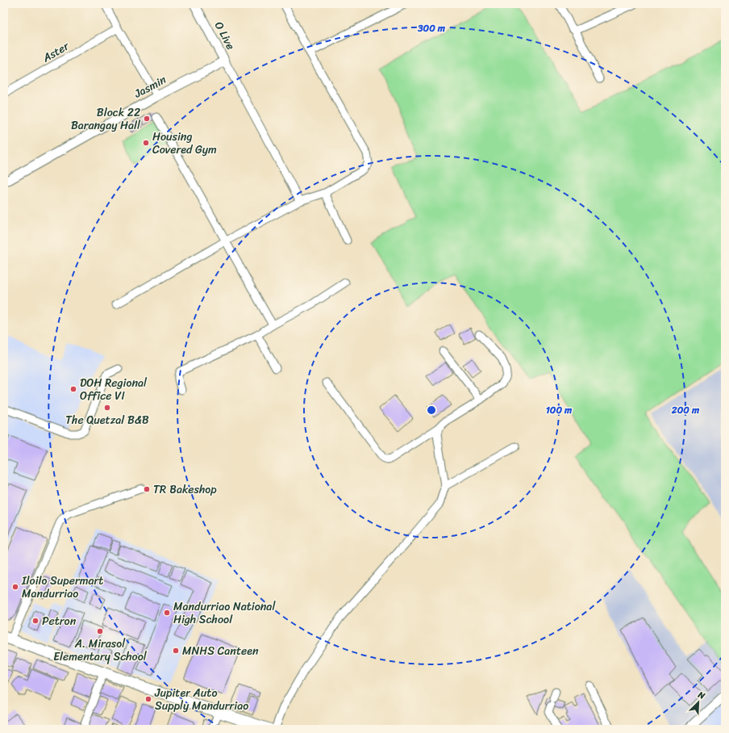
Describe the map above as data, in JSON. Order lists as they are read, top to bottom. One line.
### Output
{"streets":{"street":["O Live","Aster","Jasmin"]},"crossings":[["O Live","Jasmin"]],"places":["Block 22 Barangay Hall","Housing Covered Gym","DOH Regional Office VI","The Quetzal B&B","TR Bakeshop","Iloilo Supermart Mandurriao","Mandurriao National High School","Petron","A. Mirasol Elementary School","MNHS Canteen","Jupiter Auto Supply Mandurriao"],"north":"top right","rings":["300 m","100 m","200 m"]}
